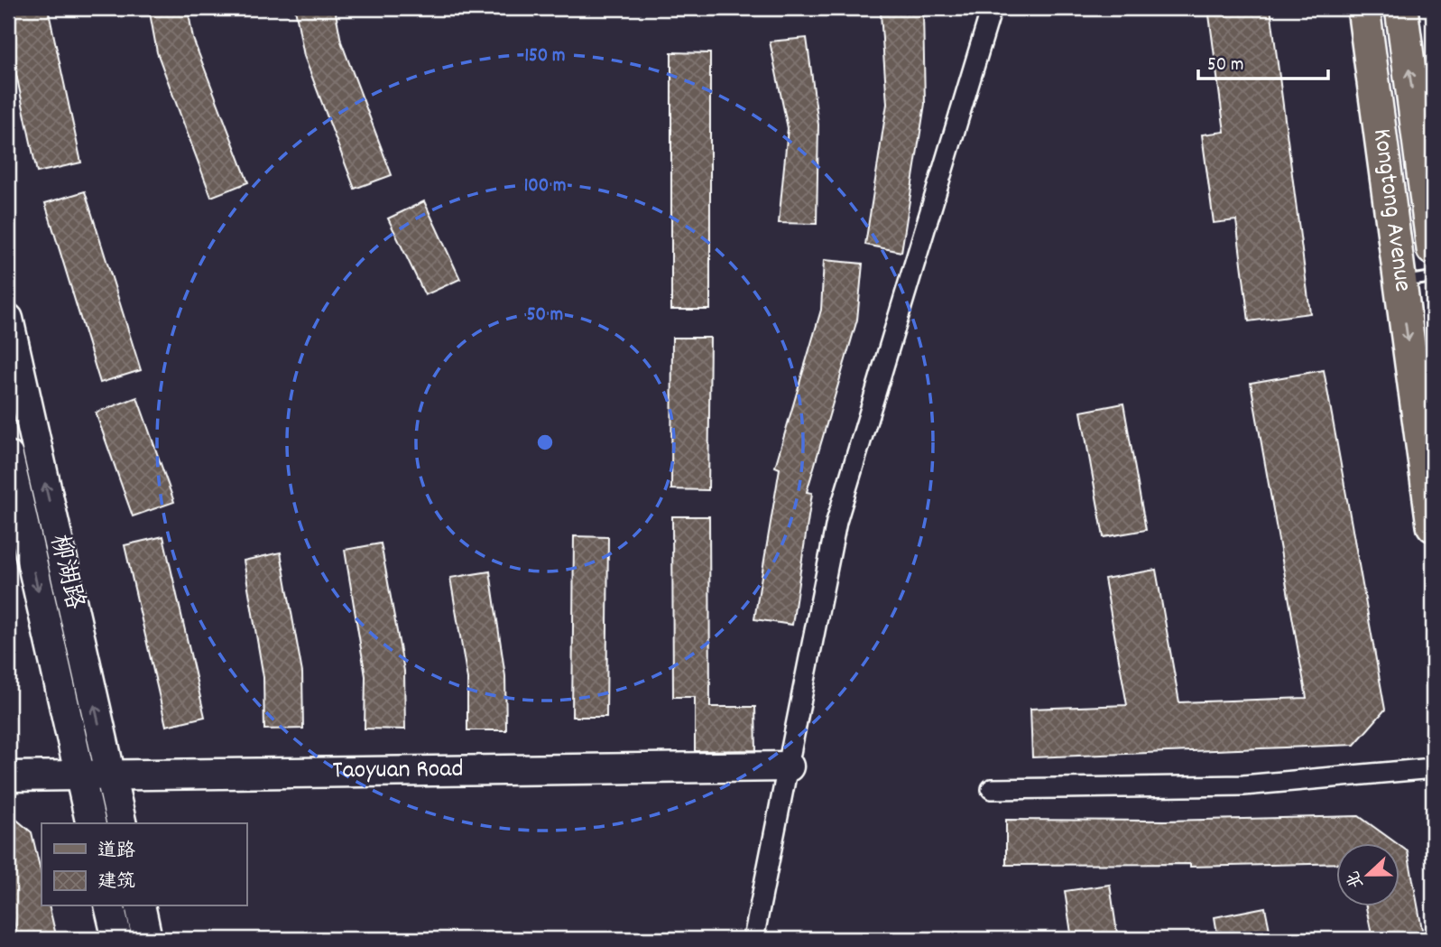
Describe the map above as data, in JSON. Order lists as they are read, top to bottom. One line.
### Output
{"streets":{"main road":["Kongtong Avenue","柳湖路","Taoyuan Road"]},"crossings":[["柳湖路","Taoyuan Road"]],"legend":["道路","建筑"],"scale_bar":"50 m","north":"left","rings":["150 m","100 m","50 m"]}
